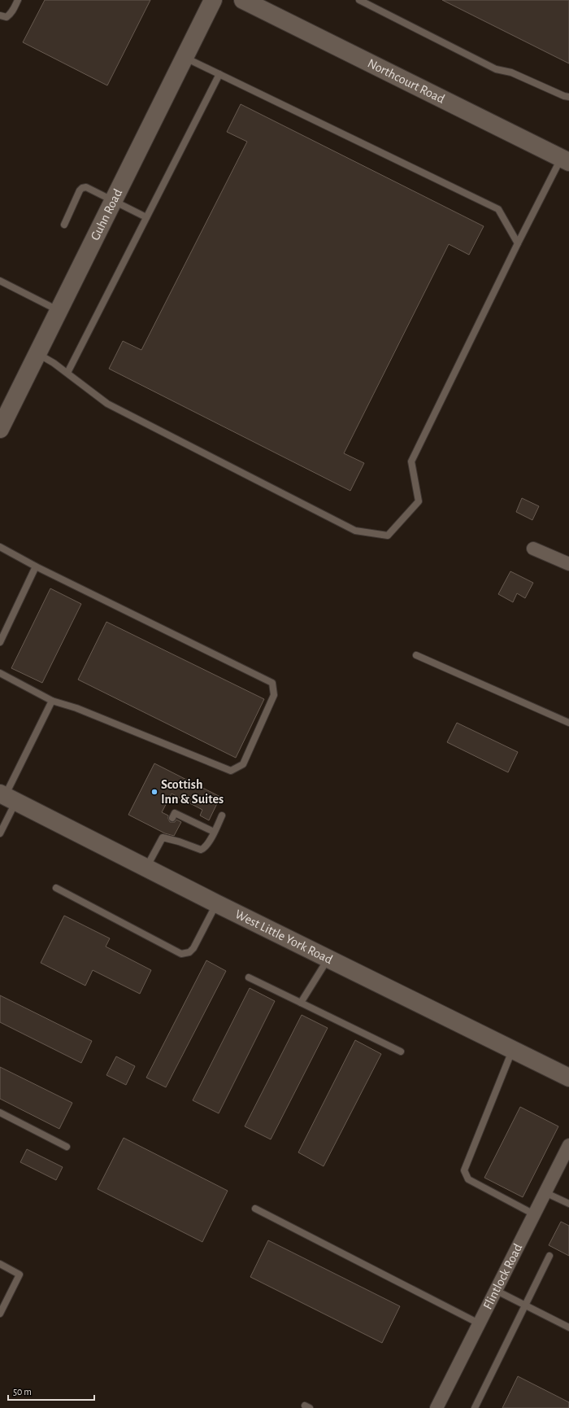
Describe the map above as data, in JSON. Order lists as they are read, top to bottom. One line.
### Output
{"streets":{"street":["Northcourt Road","Guhn Road","West Little York Road","Flintlock Road"]},"places":["Scottish Inn & Suites"],"scale_bar":"50 m"}
